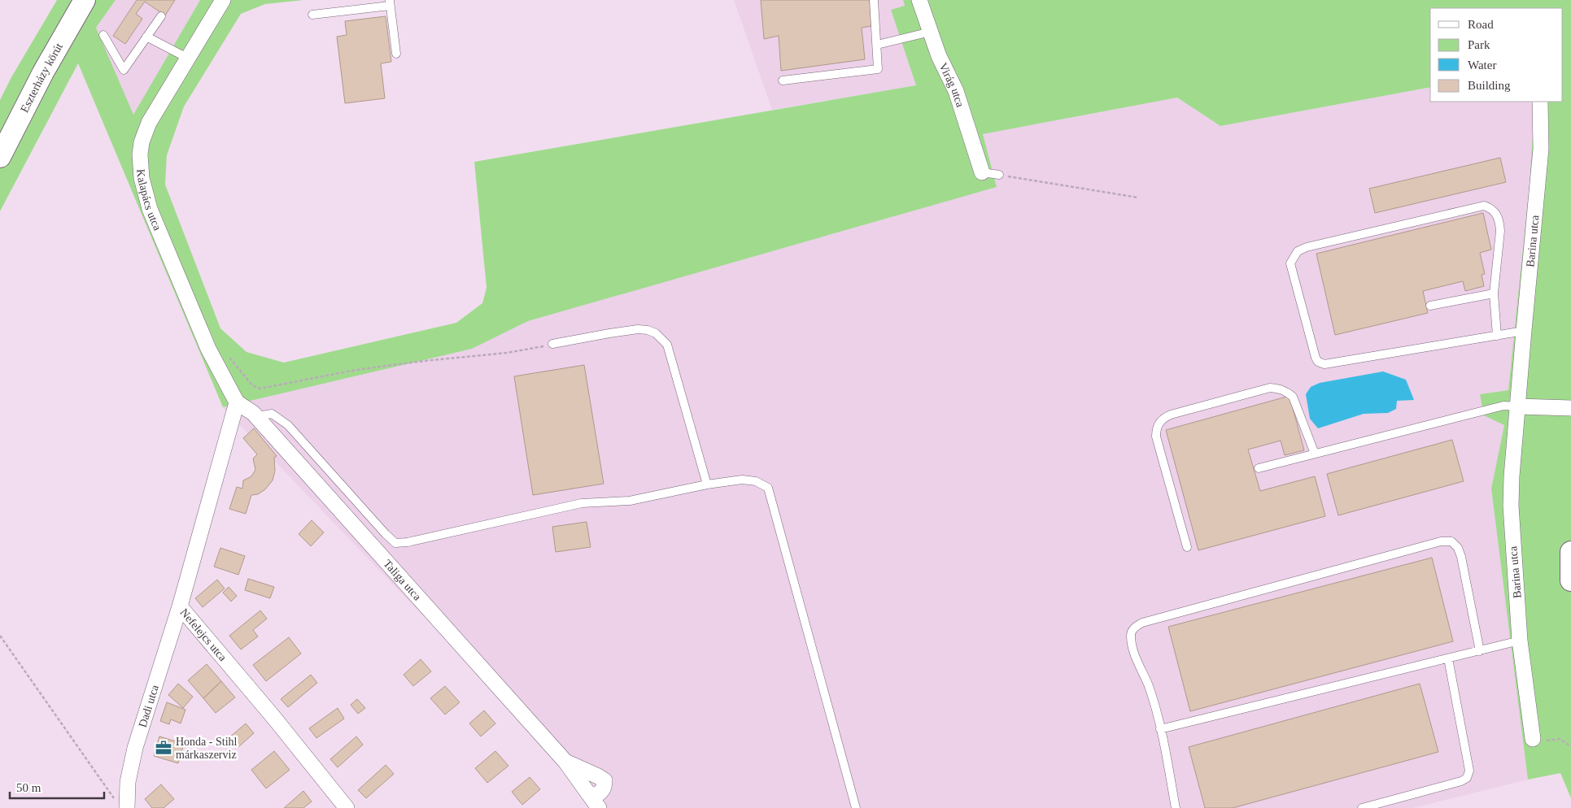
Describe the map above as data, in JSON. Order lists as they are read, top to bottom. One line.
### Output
{"streets":{"street":["Eszterházy körút","Virág utca","Kalapács utca","Barina utca","Taliga utca","Nefelejcs utca","Dadi utca"]},"crossings":[["Kalapács utca","Taliga utca"],["Kalapács utca","Nefelejcs utca"],["Taliga utca","Nefelejcs utca"],["Nefelejcs utca","Dadi utca"]],"places":{"office":["Honda - Stihl márkaszerviz"]},"legend":["Road","Park","Water","Building"],"scale_bar":"50 m"}
